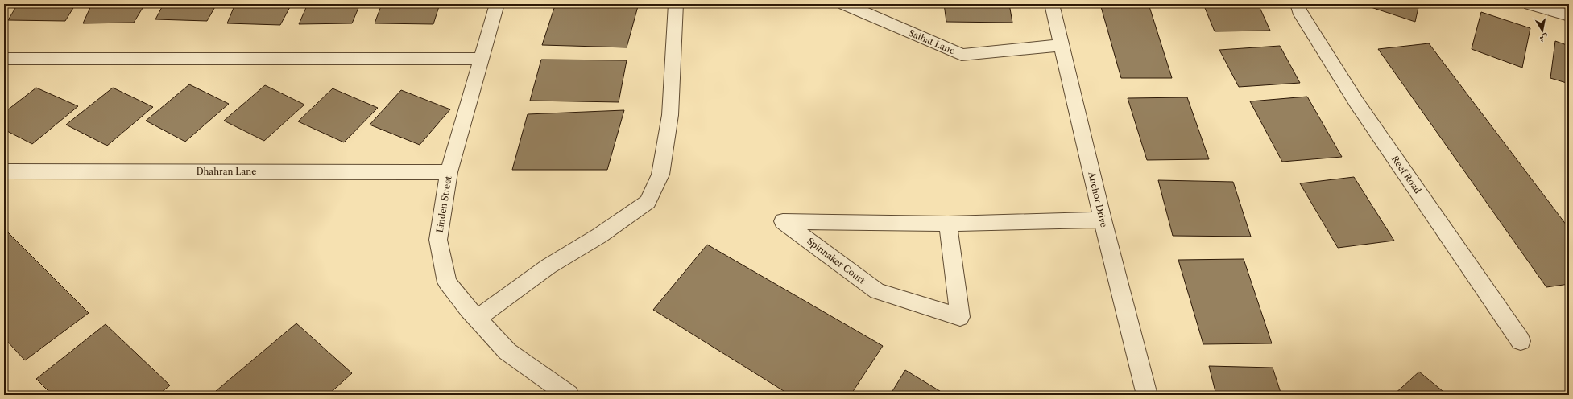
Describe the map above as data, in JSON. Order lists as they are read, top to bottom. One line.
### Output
{"streets":{"street":["Saihat Lane","Dhahran Lane","Reef Road","Anchor Drive","Linden Street","Spinnaker Court"]},"crossings":[["Saihat Lane","Anchor Drive"],["Dhahran Lane","Linden Street"],["Anchor Drive","Spinnaker Court"]],"north":"bottom"}
